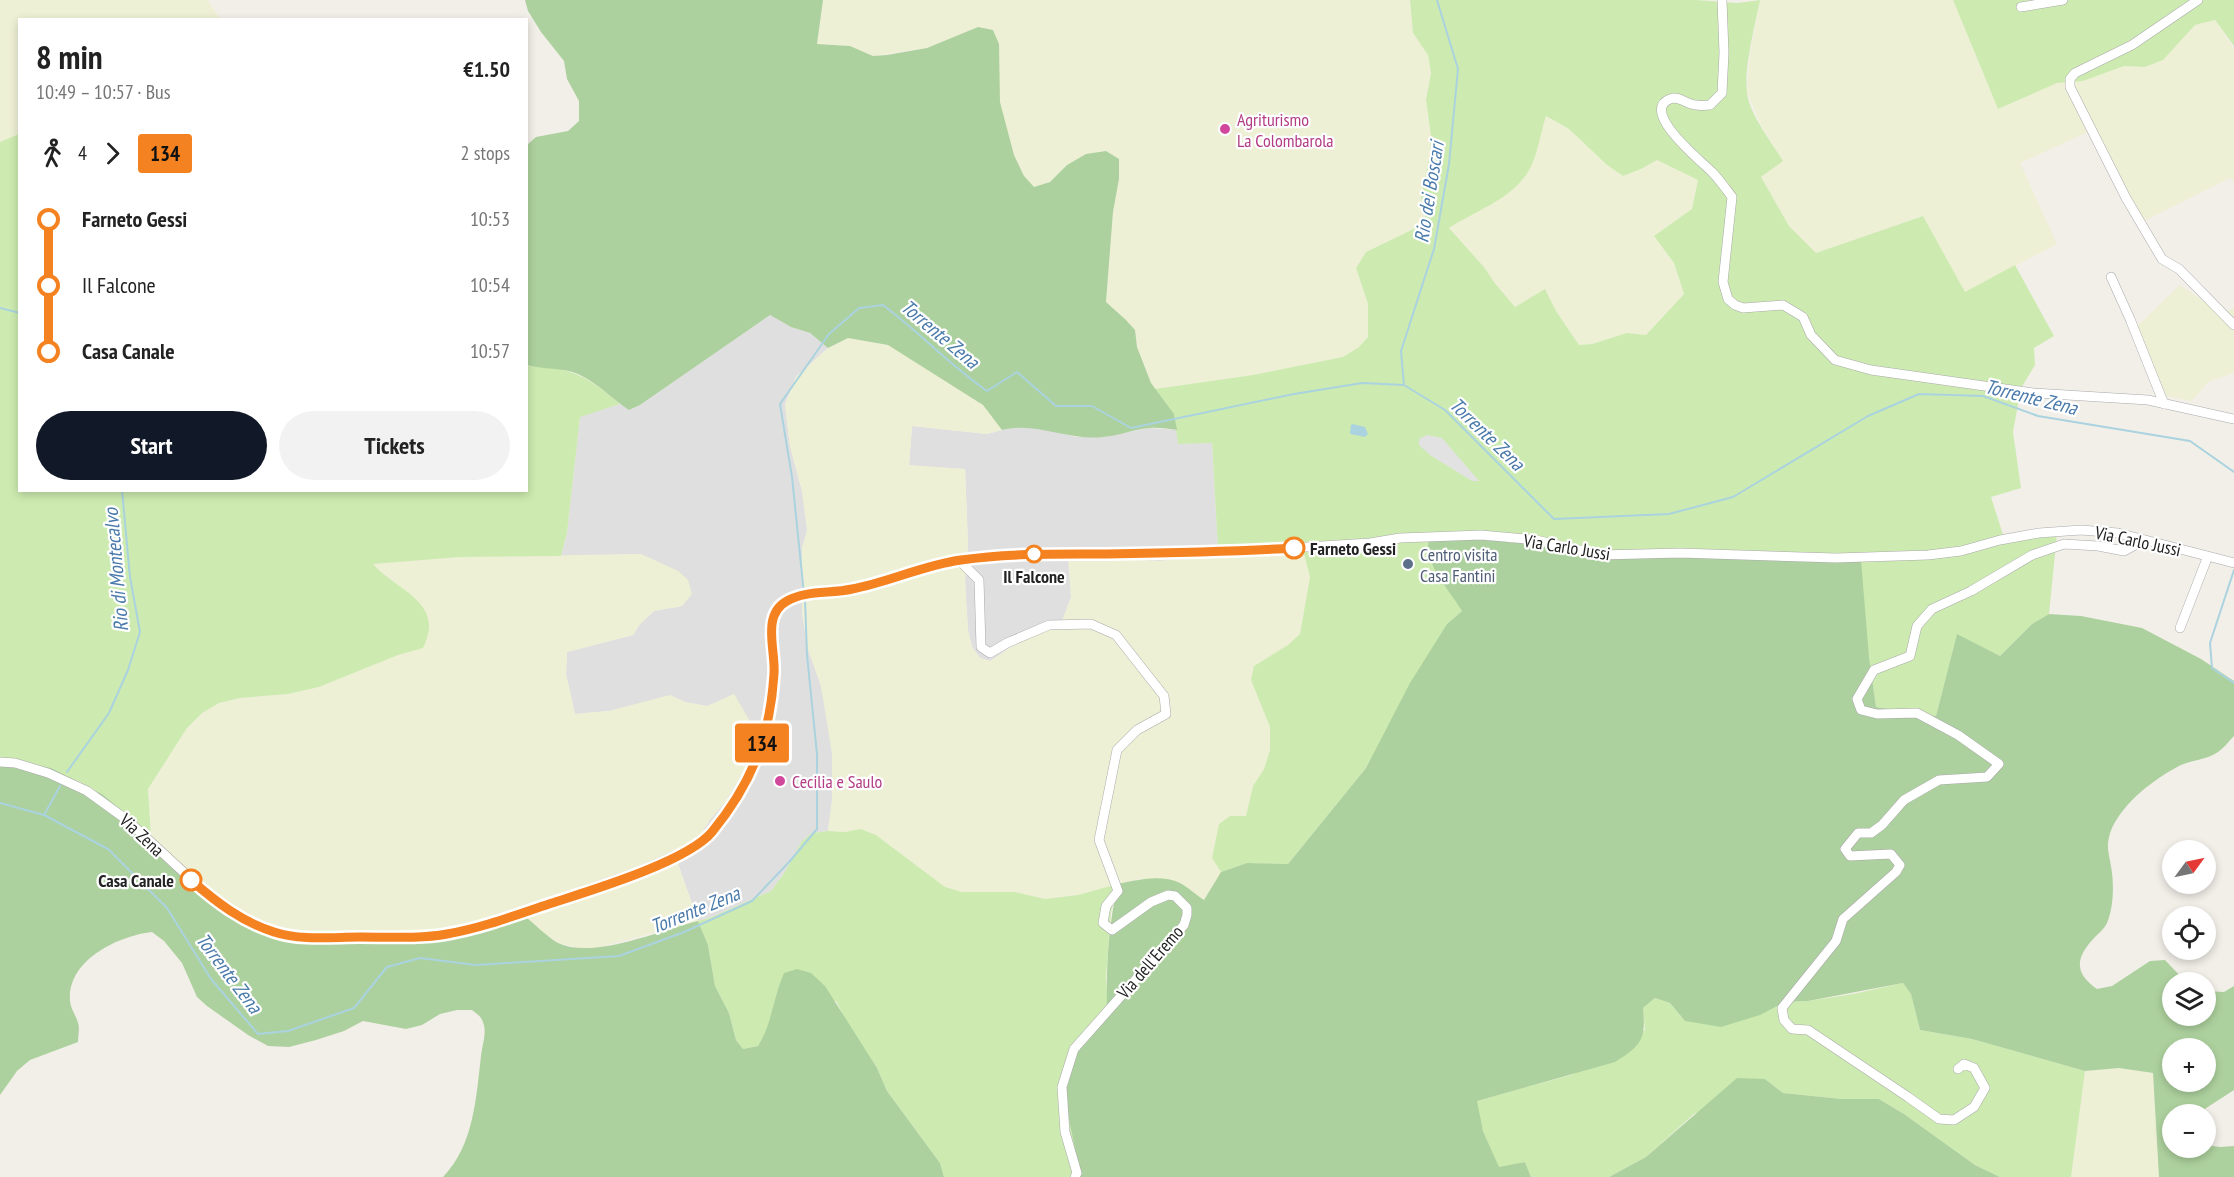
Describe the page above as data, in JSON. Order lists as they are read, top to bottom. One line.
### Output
{"streets":{"street":["Via Carlo Jussi","Via Zena","Via dell'Eremo"]},"crossings":[["Via Carlo Jussi","Via Zena"],["Via Carlo Jussi","Via dell'Eremo"]],"water":["Rio dei Boscari","Torrente Zena","Rio di Montecalvo"],"places":["Agriturismo La Colombarola","Farneto Gessi","Il Falcone","Centro visita Casa Fantini","Cecilia e Saulo","Casa Canale"],"lines":["bus line 134"],"north":"top right","page":{"on_map":"134","heading":["8 min","10:49 – 10:57 · Bus","€1.50"],"legs":["4","134","2 stops"],"list":[{"name":"Farneto Gessi","value":"10:53"},{"name":"Il Falcone","value":"10:54"},{"name":"Casa Canale","value":"10:57"}],"buttons":["Start","Tickets"],"map_buttons":["+","−"]}}
